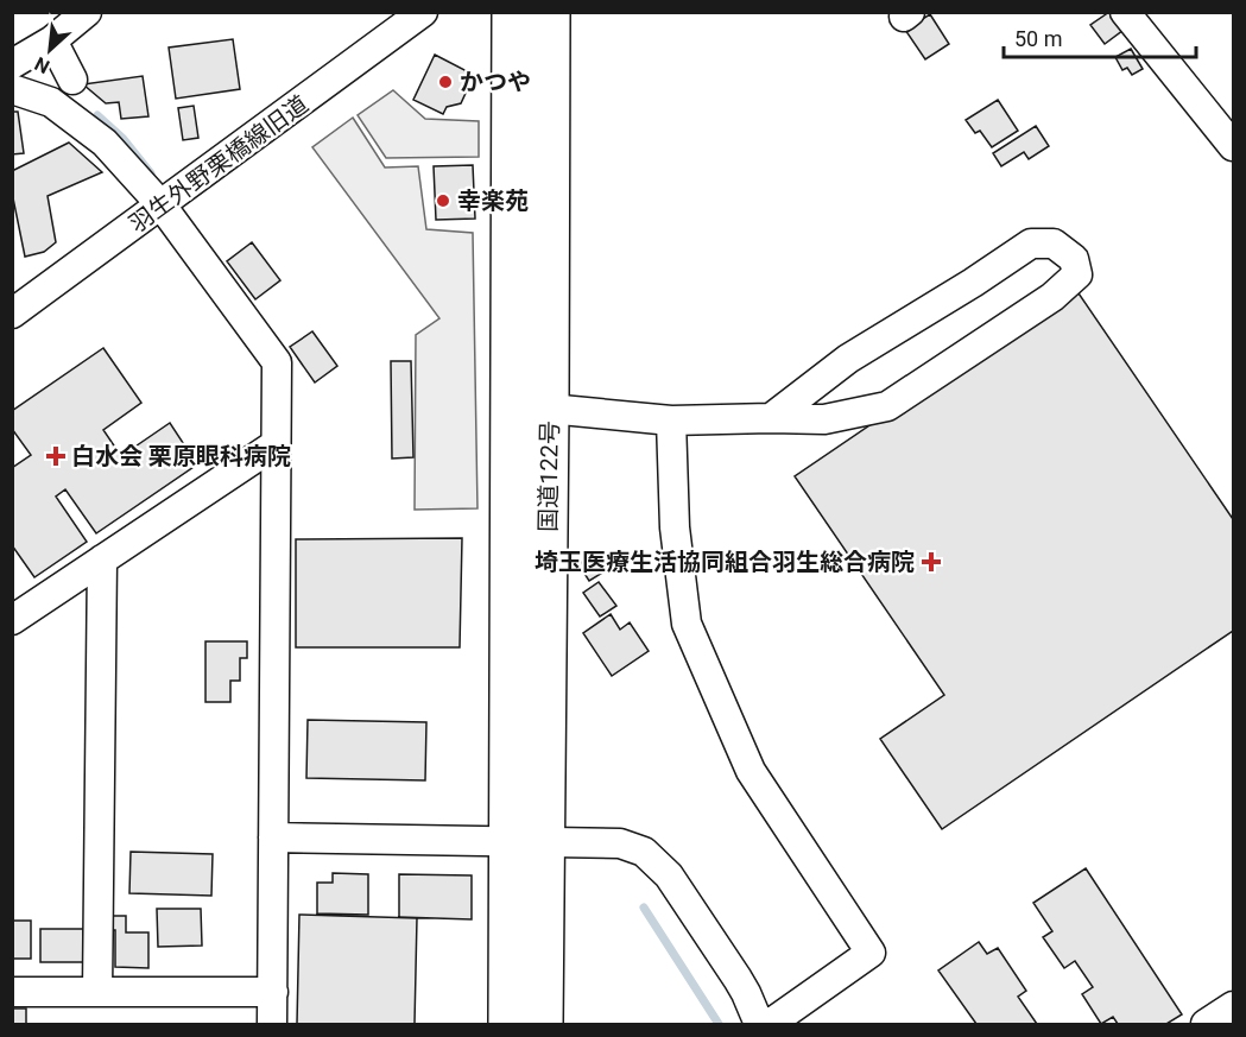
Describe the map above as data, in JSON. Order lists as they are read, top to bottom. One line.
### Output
{"streets":{"highway":["国道122号"],"street":["羽生外野栗橋線旧道"]},"places":{"other":["かつや","幸楽苑"],"health":["白水会 栗原眼科病院","埼玉医療生活協同組合羽生総合病院"]},"scale_bar":"50 m","north":"bottom left"}
